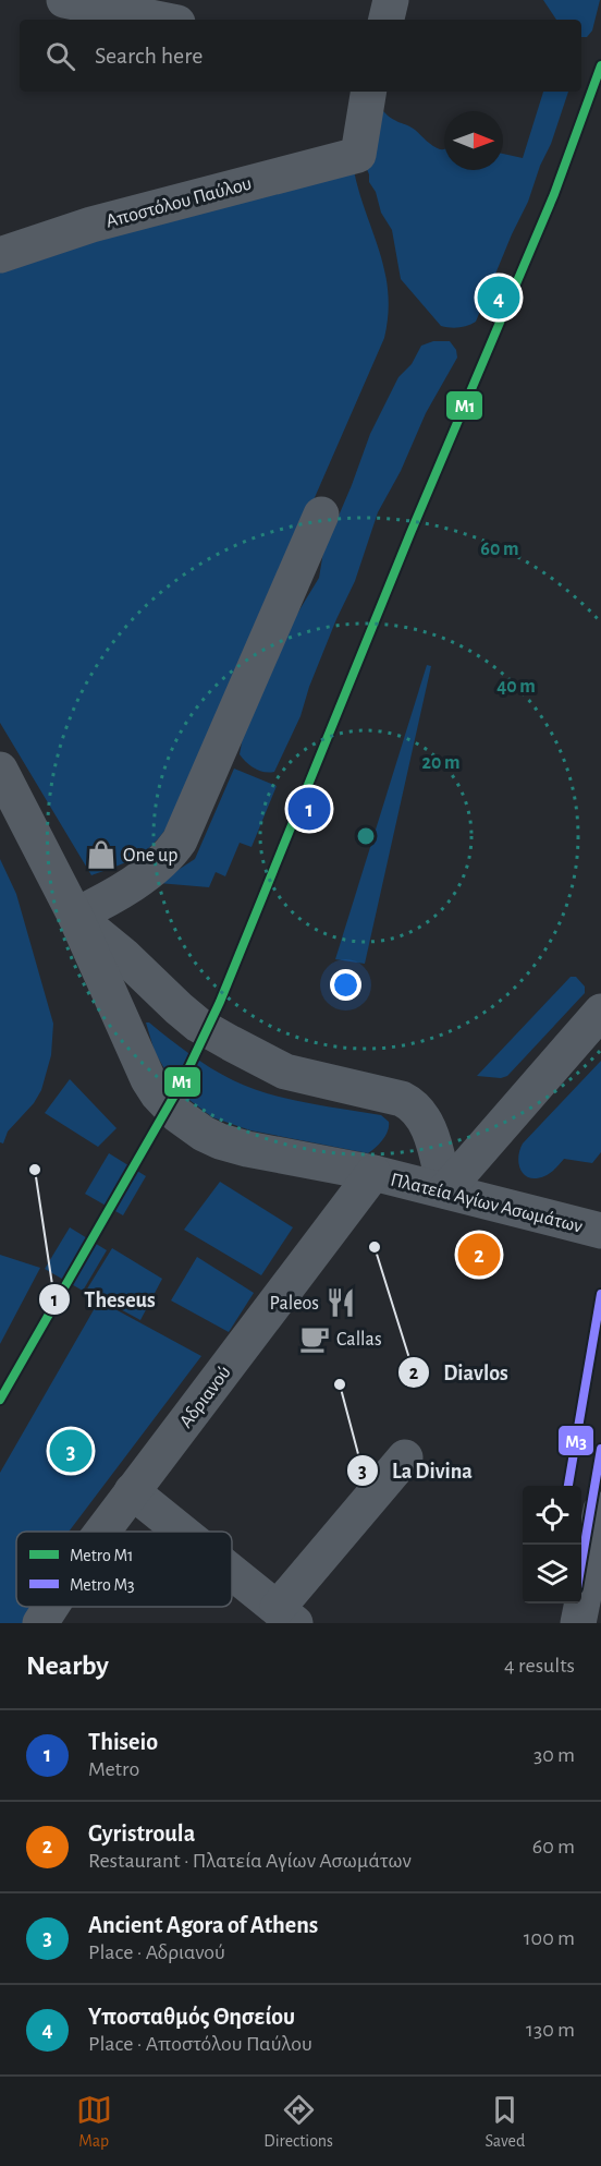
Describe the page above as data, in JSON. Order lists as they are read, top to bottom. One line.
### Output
{"streets":{"street":["Αποστόλου Παύλου","Πλατεία Αγίων Ασωμάτων","Αδριανού"]},"crossings":[["Πλατεία Αγίων Ασωμάτων","Αδριανού"]],"places":{"shop":["One up"],"other":["Theseus","Diavlos","La Divina"],"restaurant":["Paleos"],"cafe":["Callas"]},"lines":["metro line Μ1","metro line Μ3"],"legend":["Metro Μ1","Metro Μ3"],"north":"right","page":{"search":"Search here","pins":["4","1","2","3"],"heading":["Nearby","4 results"],"list":[{"mark":"1","name":"Thiseio","note":"Metro","value":"30 m"},{"mark":"2","name":"Gyristroula","note":"Restaurant · Πλατεία Αγίων Ασωμάτων","value":"60 m"},{"mark":"3","name":"Ancient Agora of Athens","note":"Place · Αδριανού","value":"100 m"},{"mark":"4","name":"Υποσταθμός Θησείου","note":"Place · Αποστόλου Παύλου","value":"130 m"}],"nav":["Map","Directions","Saved"]},"rings":["60 m","40 m","20 m"]}
